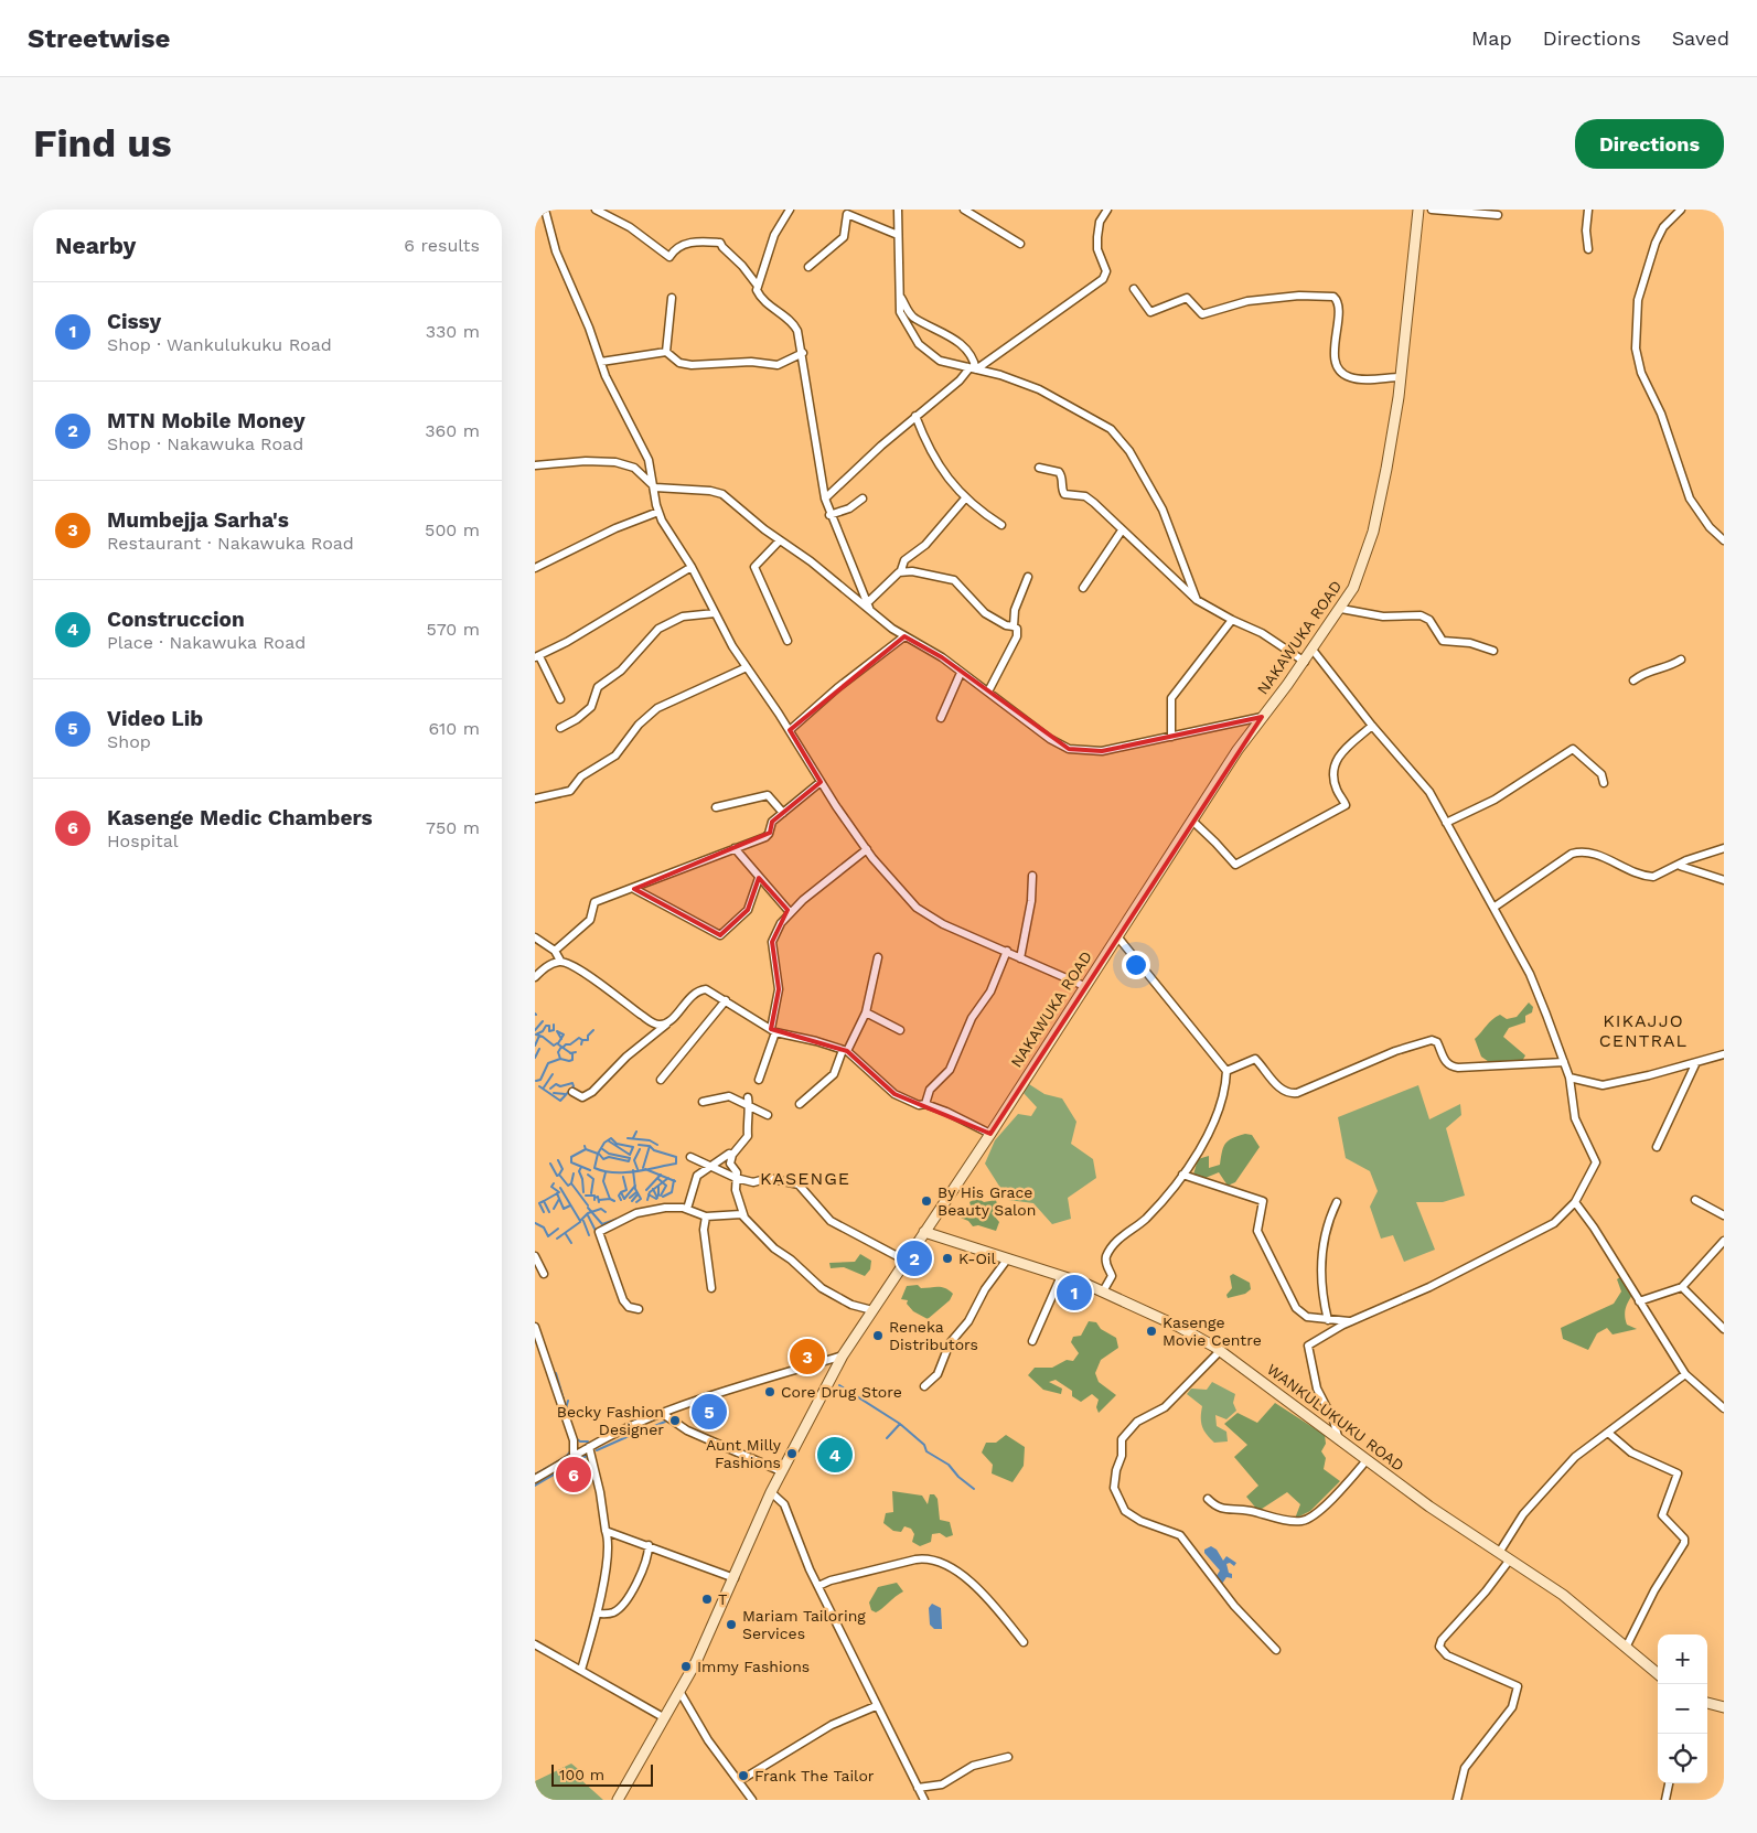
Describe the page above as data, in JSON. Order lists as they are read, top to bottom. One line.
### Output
{"streets":{"main road":["NAKAWUKA ROAD","WANKULUKUKU ROAD"]},"crossings":[["NAKAWUKA ROAD","WANKULUKUKU ROAD"]],"districts":["KIKAJJO CENTRAL","KASENGE"],"places":["By His Grace Beauty Salon","K-Oil","Kasenge Movie Centre","Reneka Distributors","Core Drug Store","Becky Fashion Designer","Aunt Milly Fashions","T","Mariam Tailoring Services","Immy Fashions","Frank The Tailor"],"scale_bar":"100 m","page":{"header":"Streetwise","nav":["Map","Directions","Saved"],"buttons":"Directions","title":"Find us","heading":["Nearby","6 results"],"list":[{"mark":"1","name":"Cissy","note":"Shop · Wankulukuku Road","value":"330 m"},{"mark":"2","name":"MTN Mobile Money","note":"Shop · Nakawuka Road","value":"360 m"},{"mark":"3","name":"Mumbejja Sarha's","note":"Restaurant · Nakawuka Road","value":"500 m"},{"mark":"4","name":"Construccion","note":"Place · Nakawuka Road","value":"570 m"},{"mark":"5","name":"Video Lib","note":"Shop","value":"610 m"},{"mark":"6","name":"Kasenge Medic Chambers","note":"Hospital","value":"750 m"}],"pins":["2","1","3","5","4","6"],"map_buttons":["+","−"],"scale":"100 m"}}
